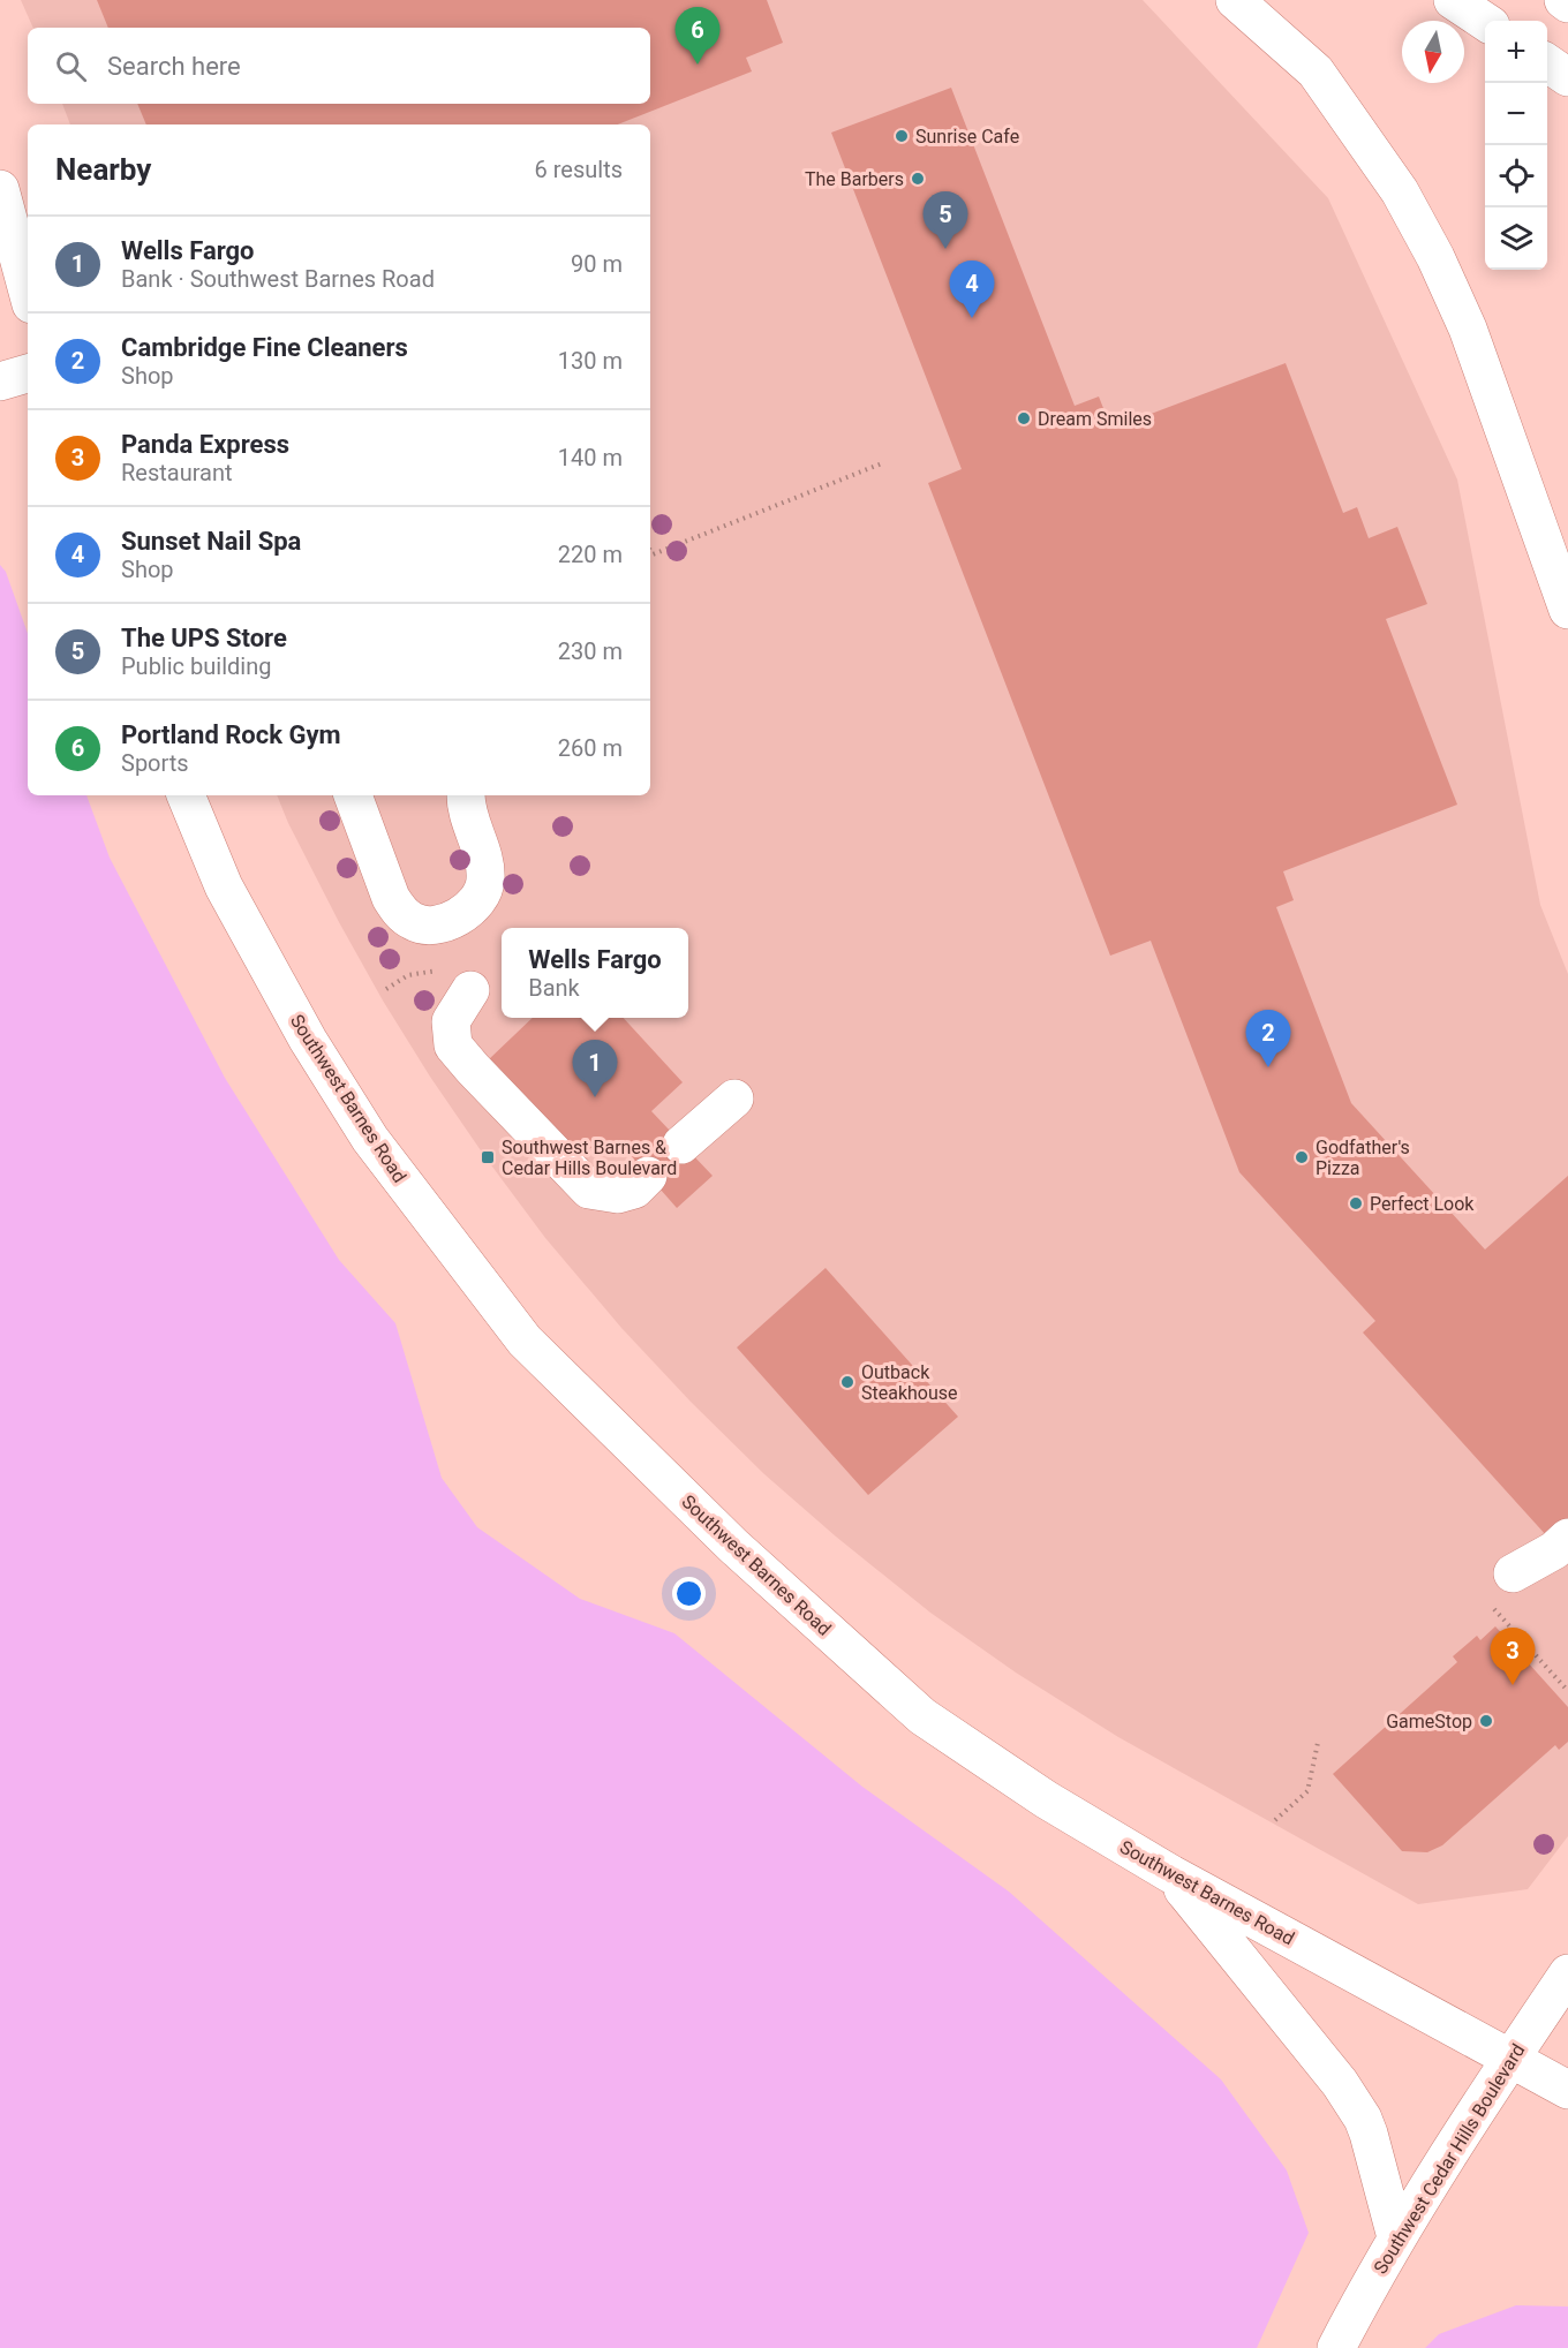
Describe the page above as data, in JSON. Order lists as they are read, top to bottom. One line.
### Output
{"streets":{"main road":["Southwest Barnes Road","Southwest Cedar Hills Boulevard"]},"crossings":[["Southwest Barnes Road","Southwest Cedar Hills Boulevard"]],"places":{"other":["Sunrise Cafe","The Barbers","Dream Smiles","Godfather's Pizza","Perfect Look","Outback Steakhouse","GameStop"],"transit":["Southwest Barnes & Cedar Hills Boulevard"]},"north":"bottom","page":{"pins":["6","5","4","2","1","3"],"map_buttons":["+","−"],"search":"Search here","heading":["Nearby","6 results"],"list":[{"mark":"1","name":"Wells Fargo","note":"Bank · Southwest Barnes Road","value":"90 m"},{"mark":"2","name":"Cambridge Fine Cleaners","note":"Shop","value":"130 m"},{"mark":"3","name":"Panda Express","note":"Restaurant","value":"140 m"},{"mark":"4","name":"Sunset Nail Spa","note":"Shop","value":"220 m"},{"mark":"5","name":"The UPS Store","note":"Public building","value":"230 m"},{"mark":"6","name":"Portland Rock Gym","note":"Sports","value":"260 m"}],"popup":["Wells Fargo","Bank"]}}
